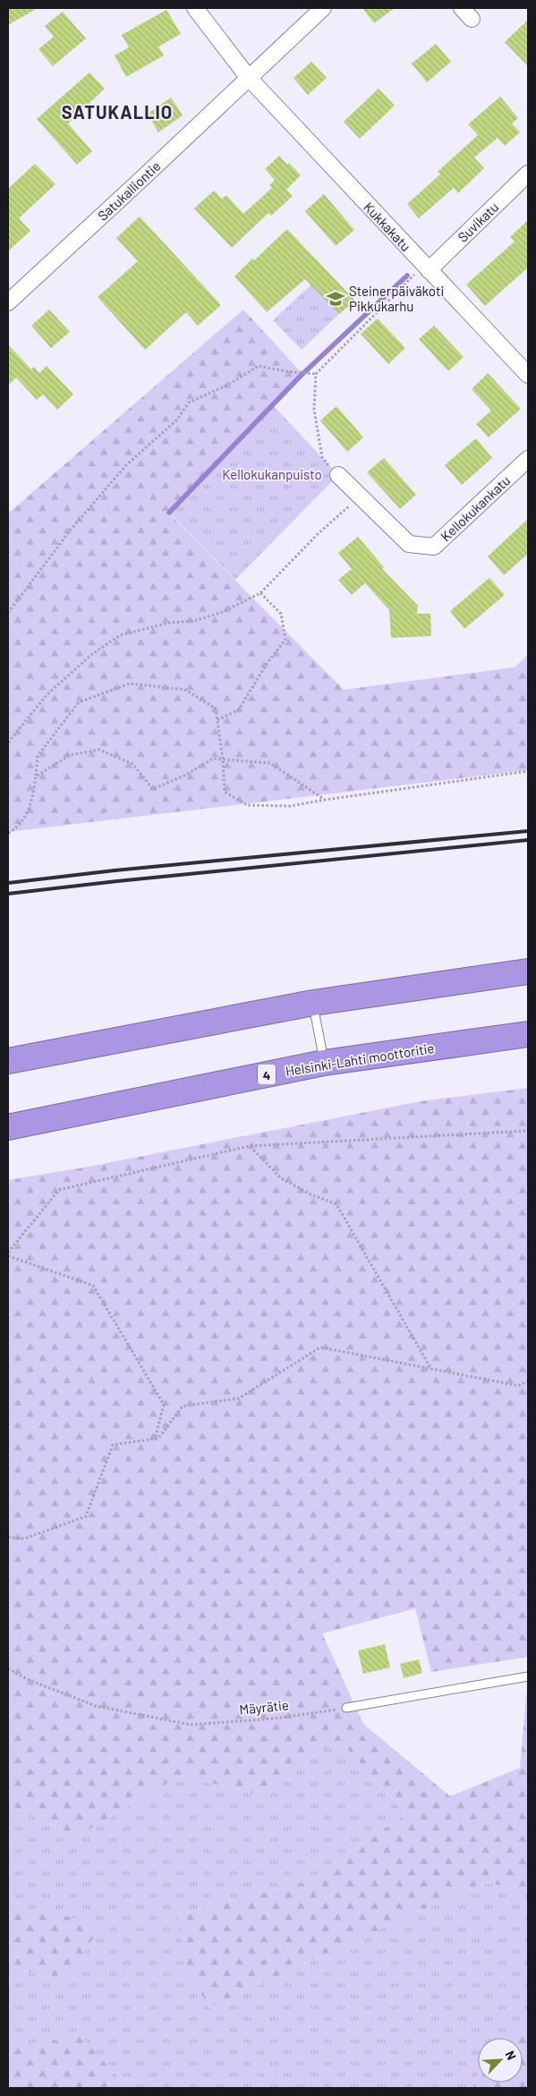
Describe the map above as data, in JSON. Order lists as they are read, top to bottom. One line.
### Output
{"streets":{"highway":["Helsinki-Lahti moottoritie","4"],"street":["Satukalliontie","Suvikatu","Kukkakatu","Kellokukankatu"],"path":["Mäyrätie"]},"crossings":[["Satukalliontie","Kukkakatu"],["Suvikatu","Kukkakatu"]],"districts":["SATUKALLIO"],"parks":["Kellokukanpuisto"],"places":{"school or university":["Steinerpäiväkoti Pikkukarhu"]},"north":"top right"}
